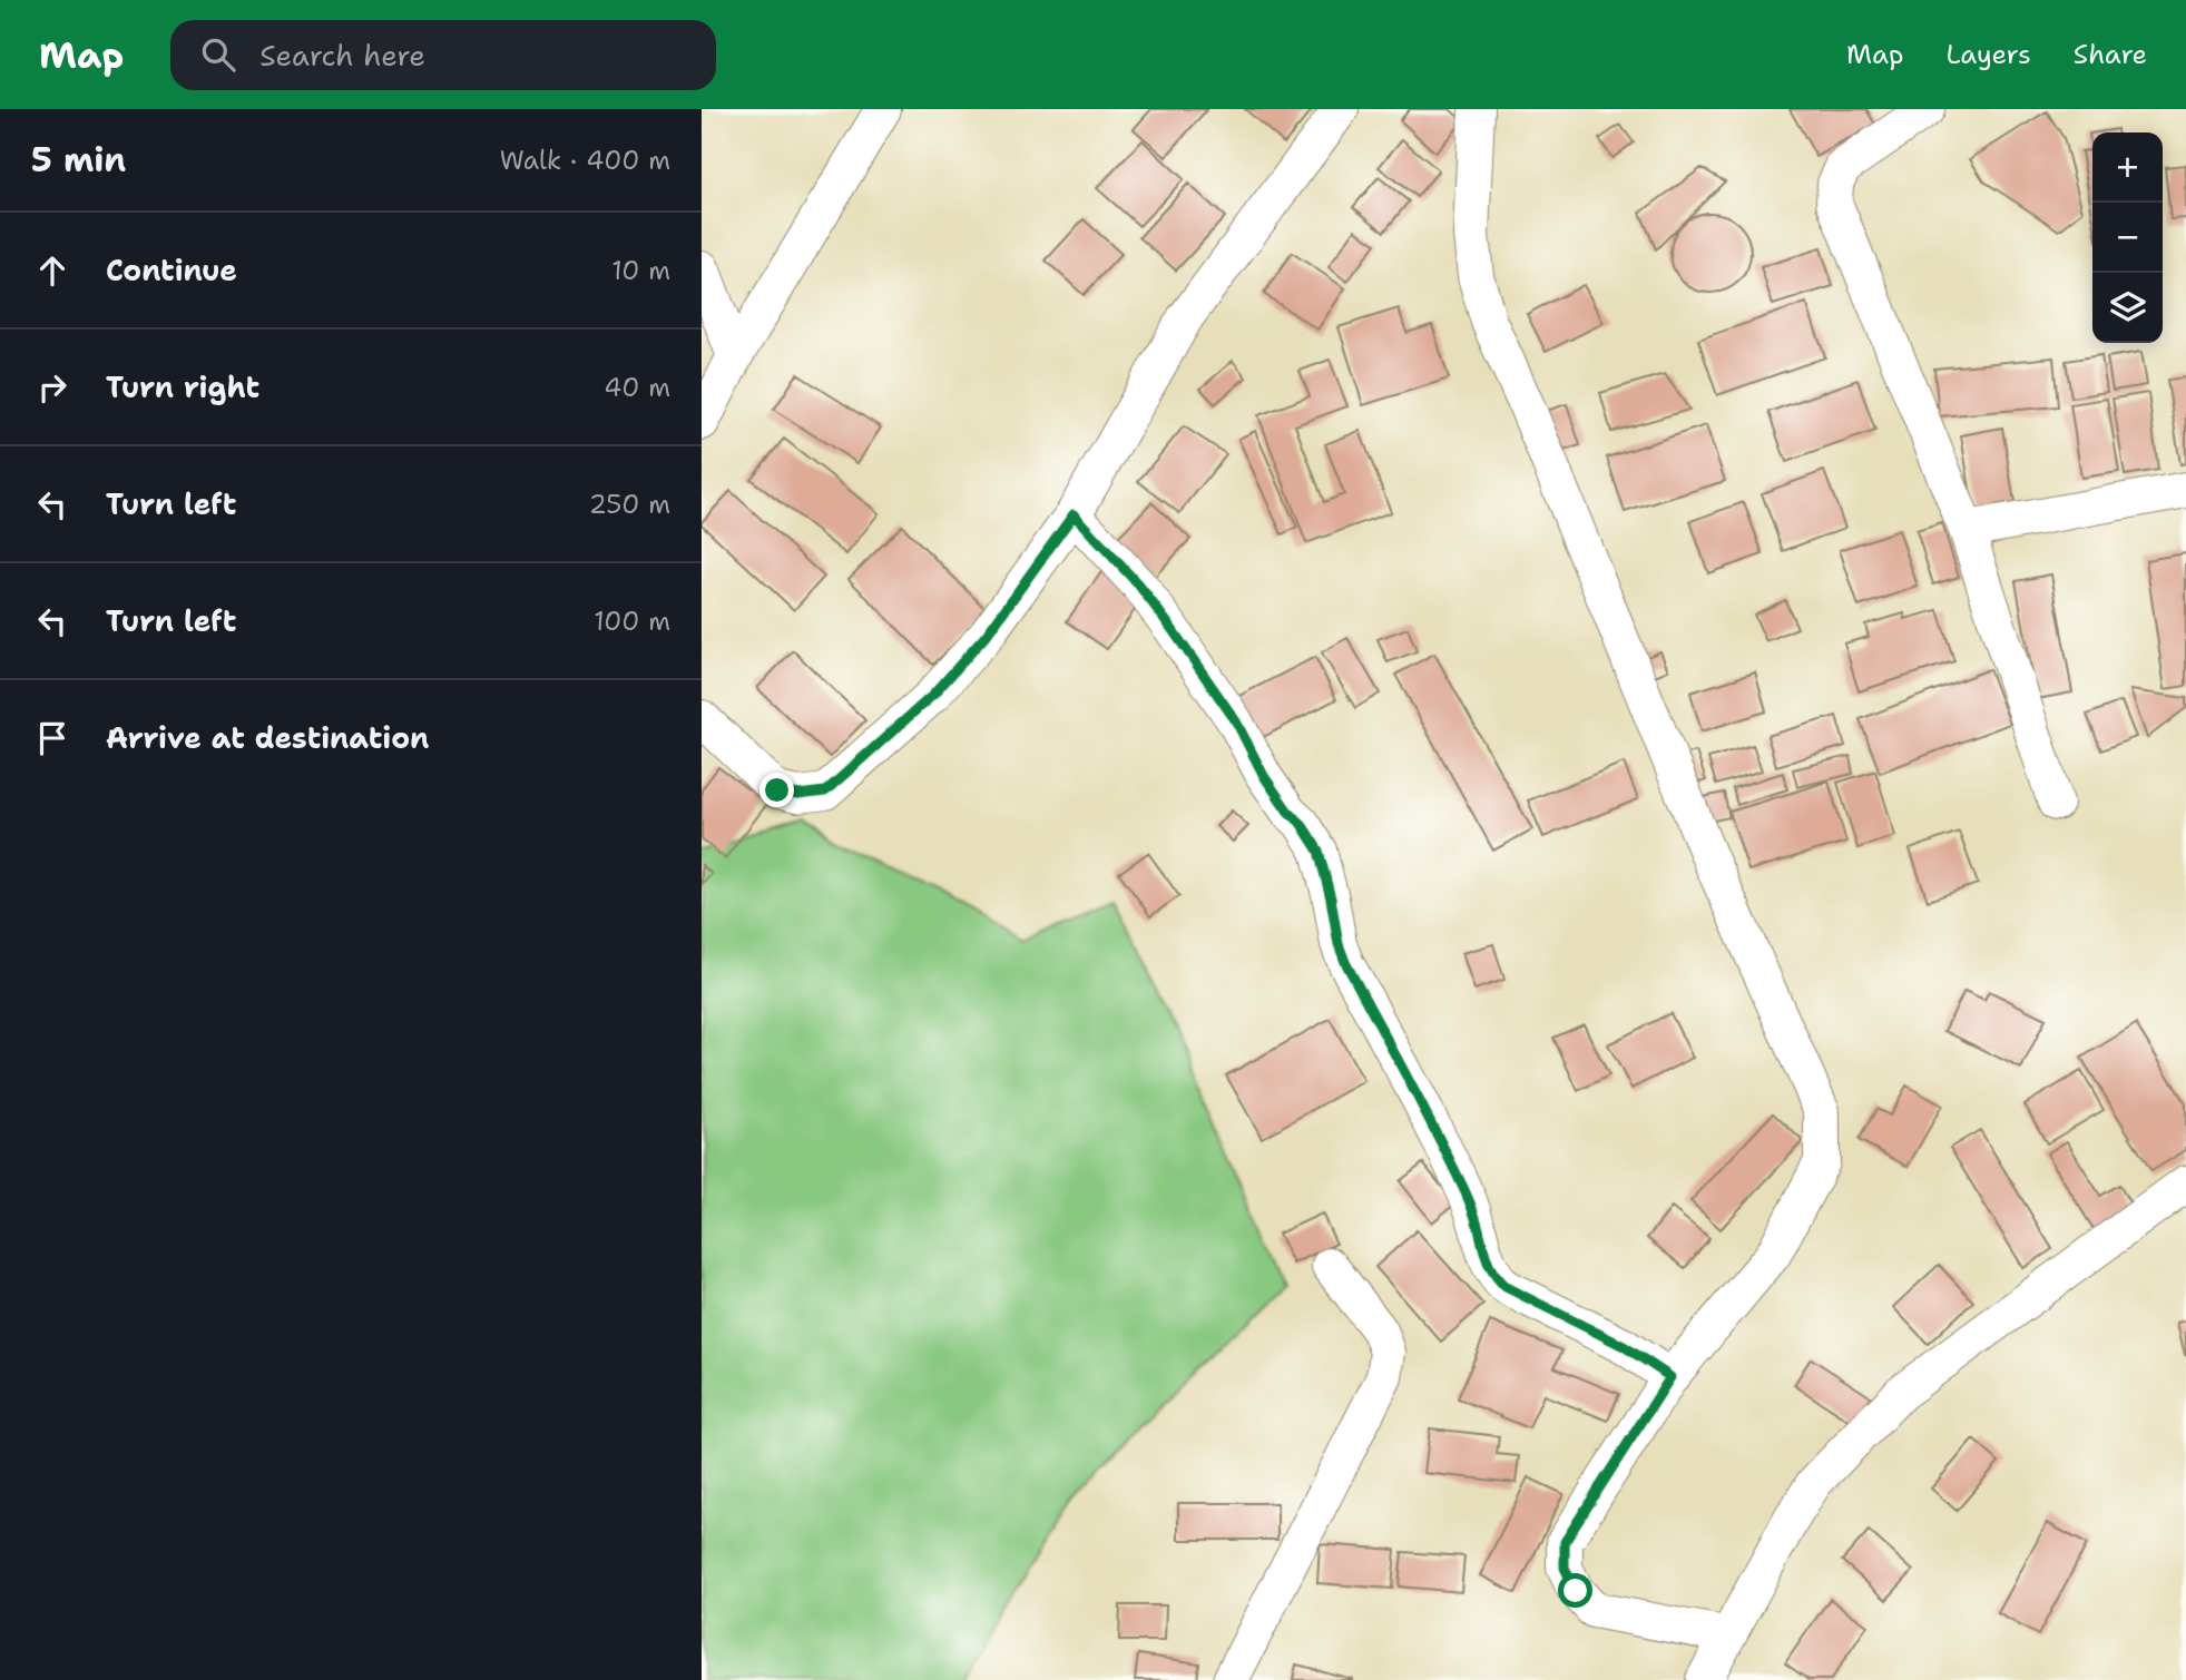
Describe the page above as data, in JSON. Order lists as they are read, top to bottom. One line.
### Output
{"page":{"header":"Map","search":"Search here","nav":["Map","Layers","Share"],"heading":["5 min","Walk · 400 m"],"map_buttons":["+","−"],"list":[["Continue","10 m"],["Turn right","40 m"],["Turn left","250 m"],["Turn left","100 m"],"Arrive at destination"]}}
